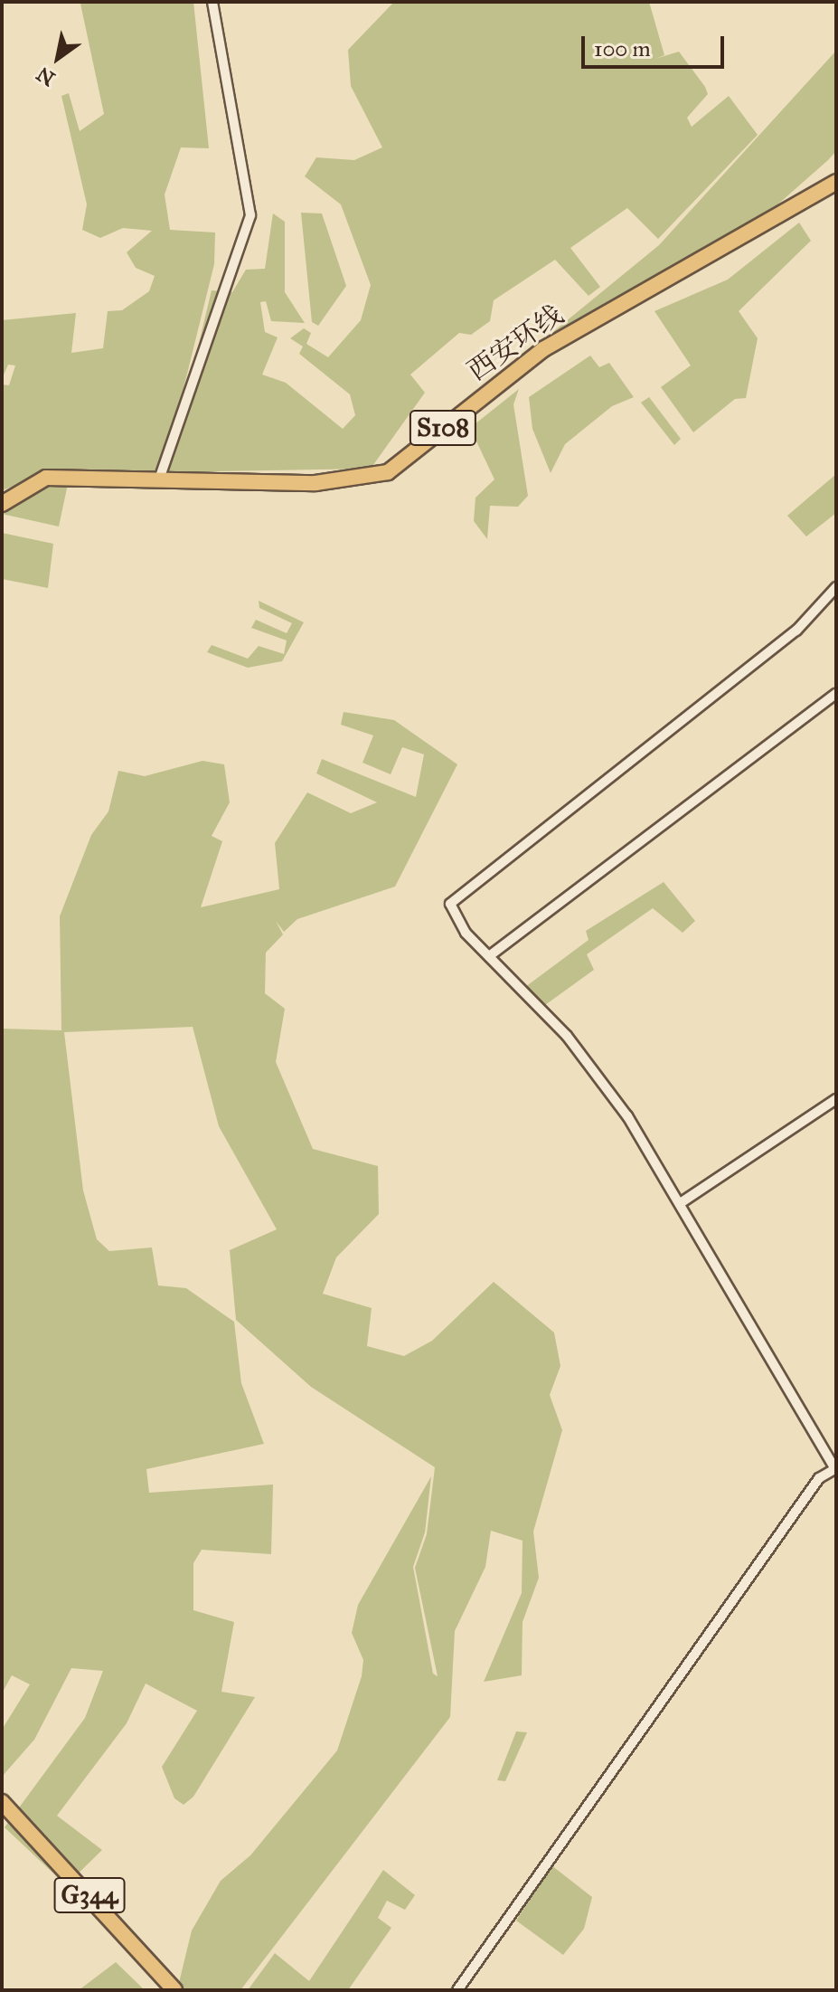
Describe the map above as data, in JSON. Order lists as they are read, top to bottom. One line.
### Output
{"streets":{"main road":["西安环线","S108","G344"]},"scale_bar":"100 m","north":"bottom left"}
